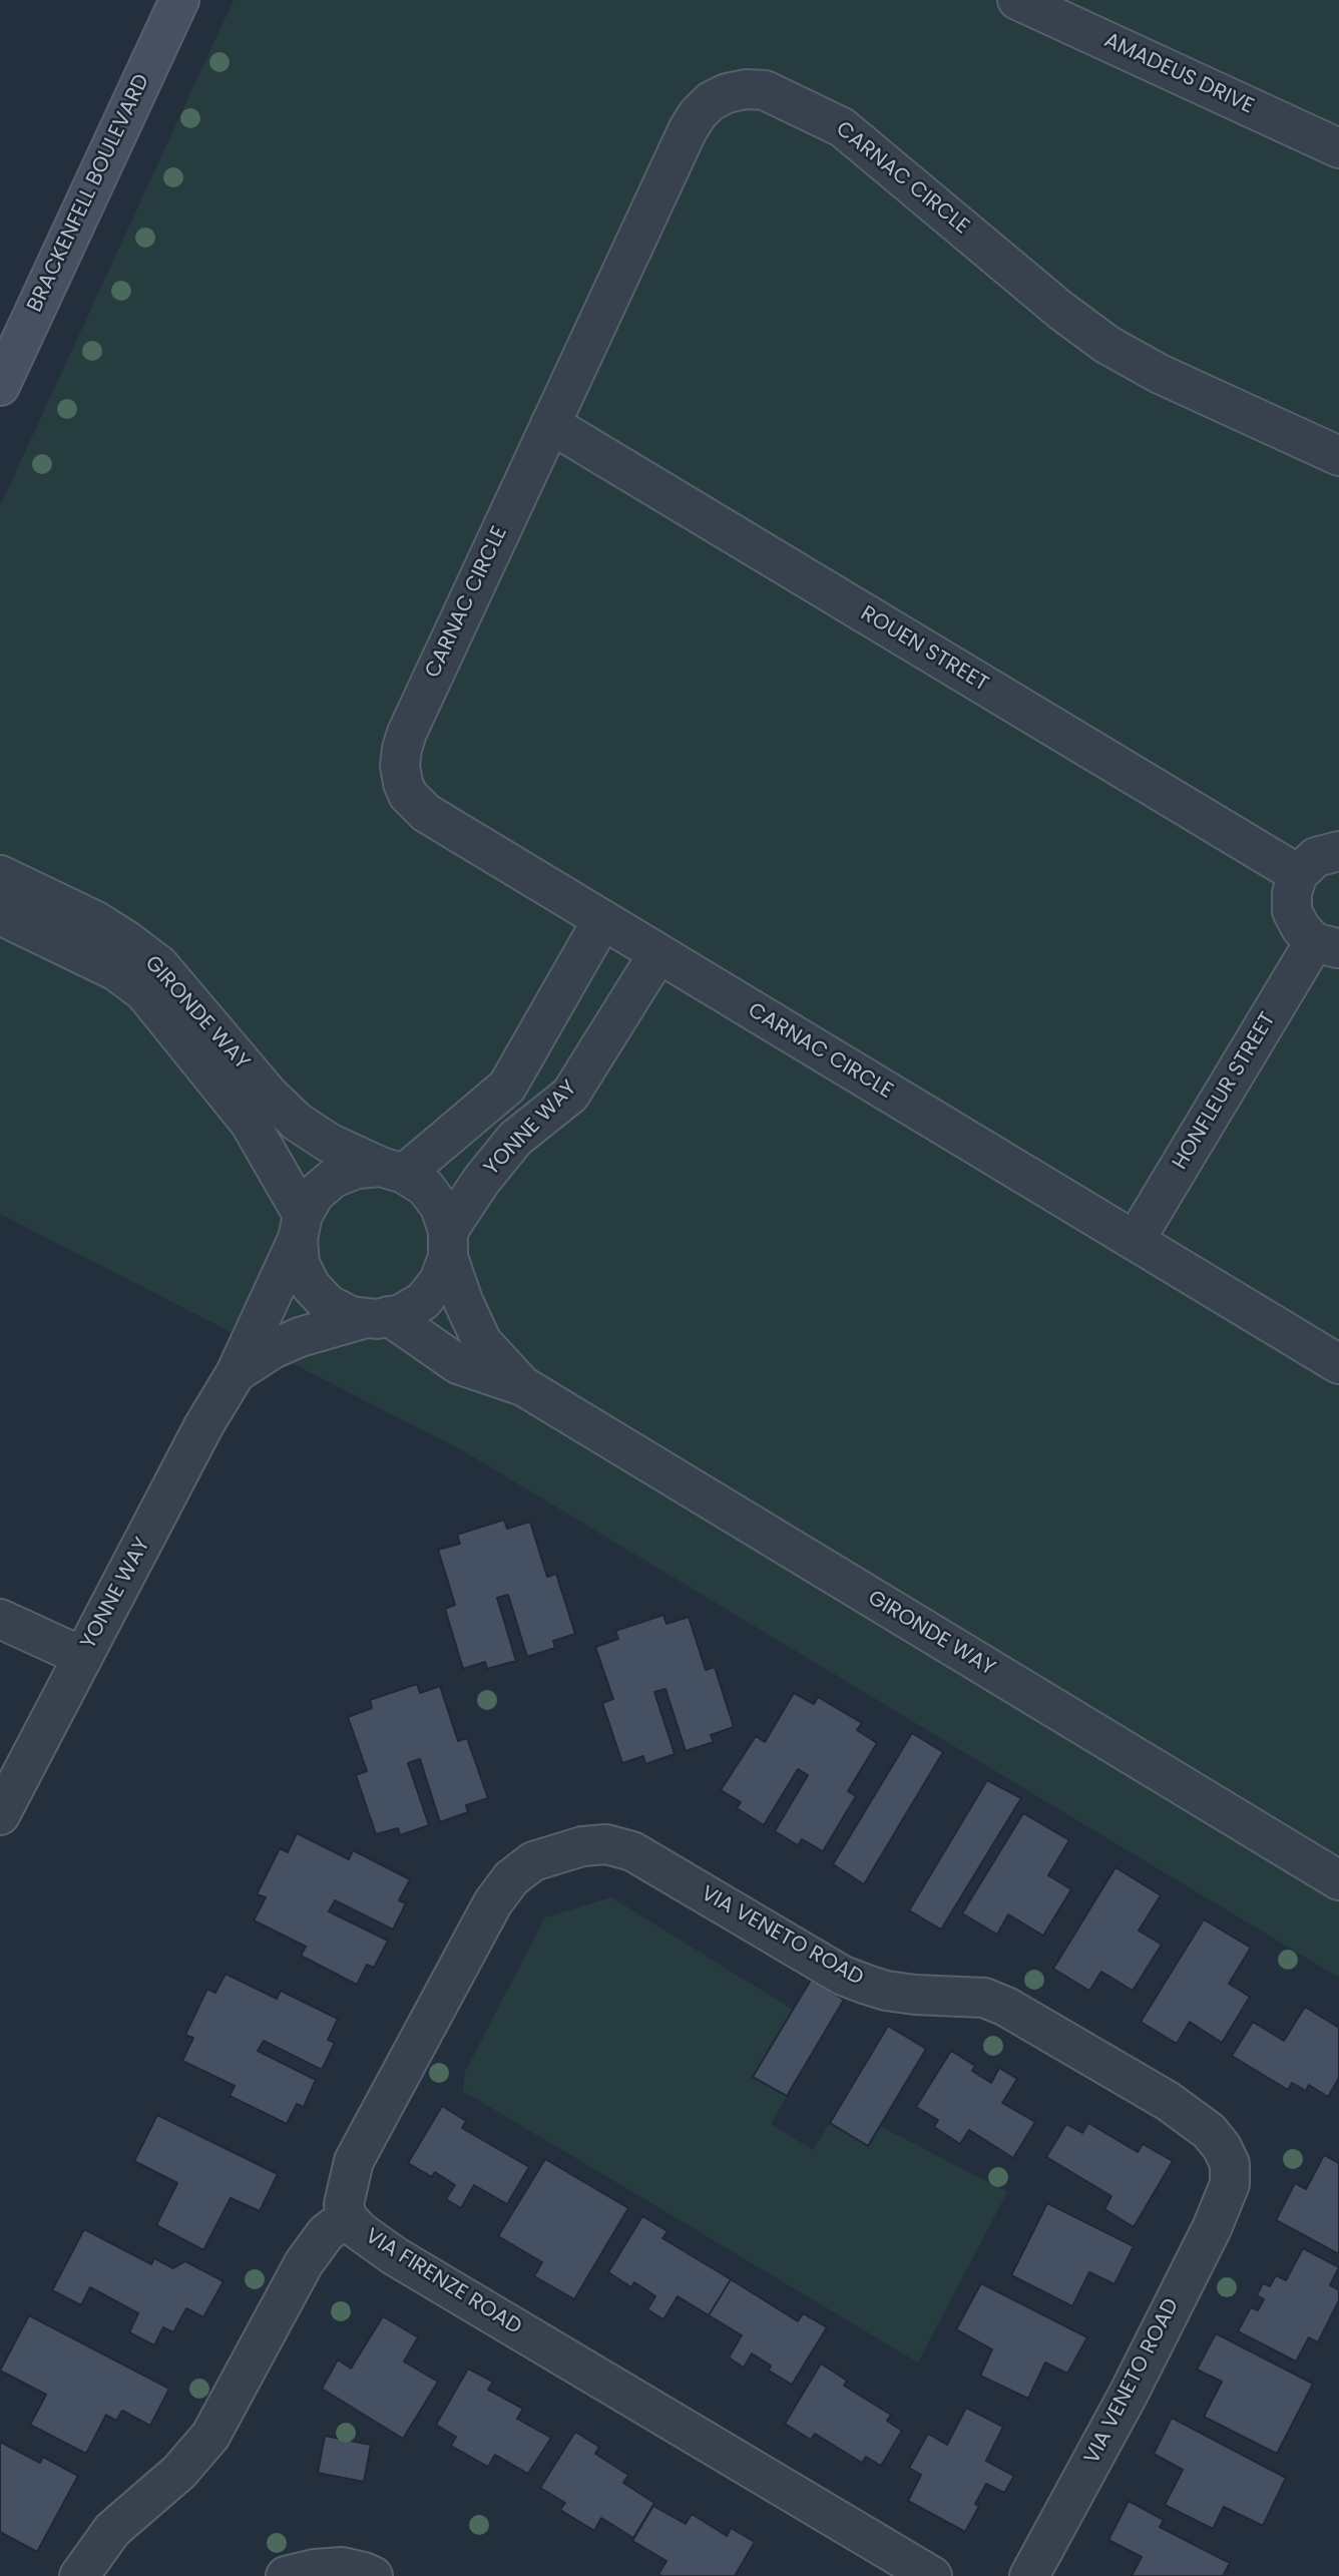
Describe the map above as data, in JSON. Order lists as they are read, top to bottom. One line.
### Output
{"streets":{"street":["AMADEUS DRIVE","CARNAC CIRCLE","BRACKENFELL BOULEVARD","ROUEN STREET","GIRONDE WAY","HONFLEUR STREET","YONNE WAY","VIA VENETO ROAD","VIA FIRENZE ROAD"]},"crossings":[["CARNAC CIRCLE","ROUEN STREET"],["CARNAC CIRCLE","HONFLEUR STREET"],["CARNAC CIRCLE","YONNE WAY"],["GIRONDE WAY","YONNE WAY"],["VIA VENETO ROAD","VIA FIRENZE ROAD"]]}
